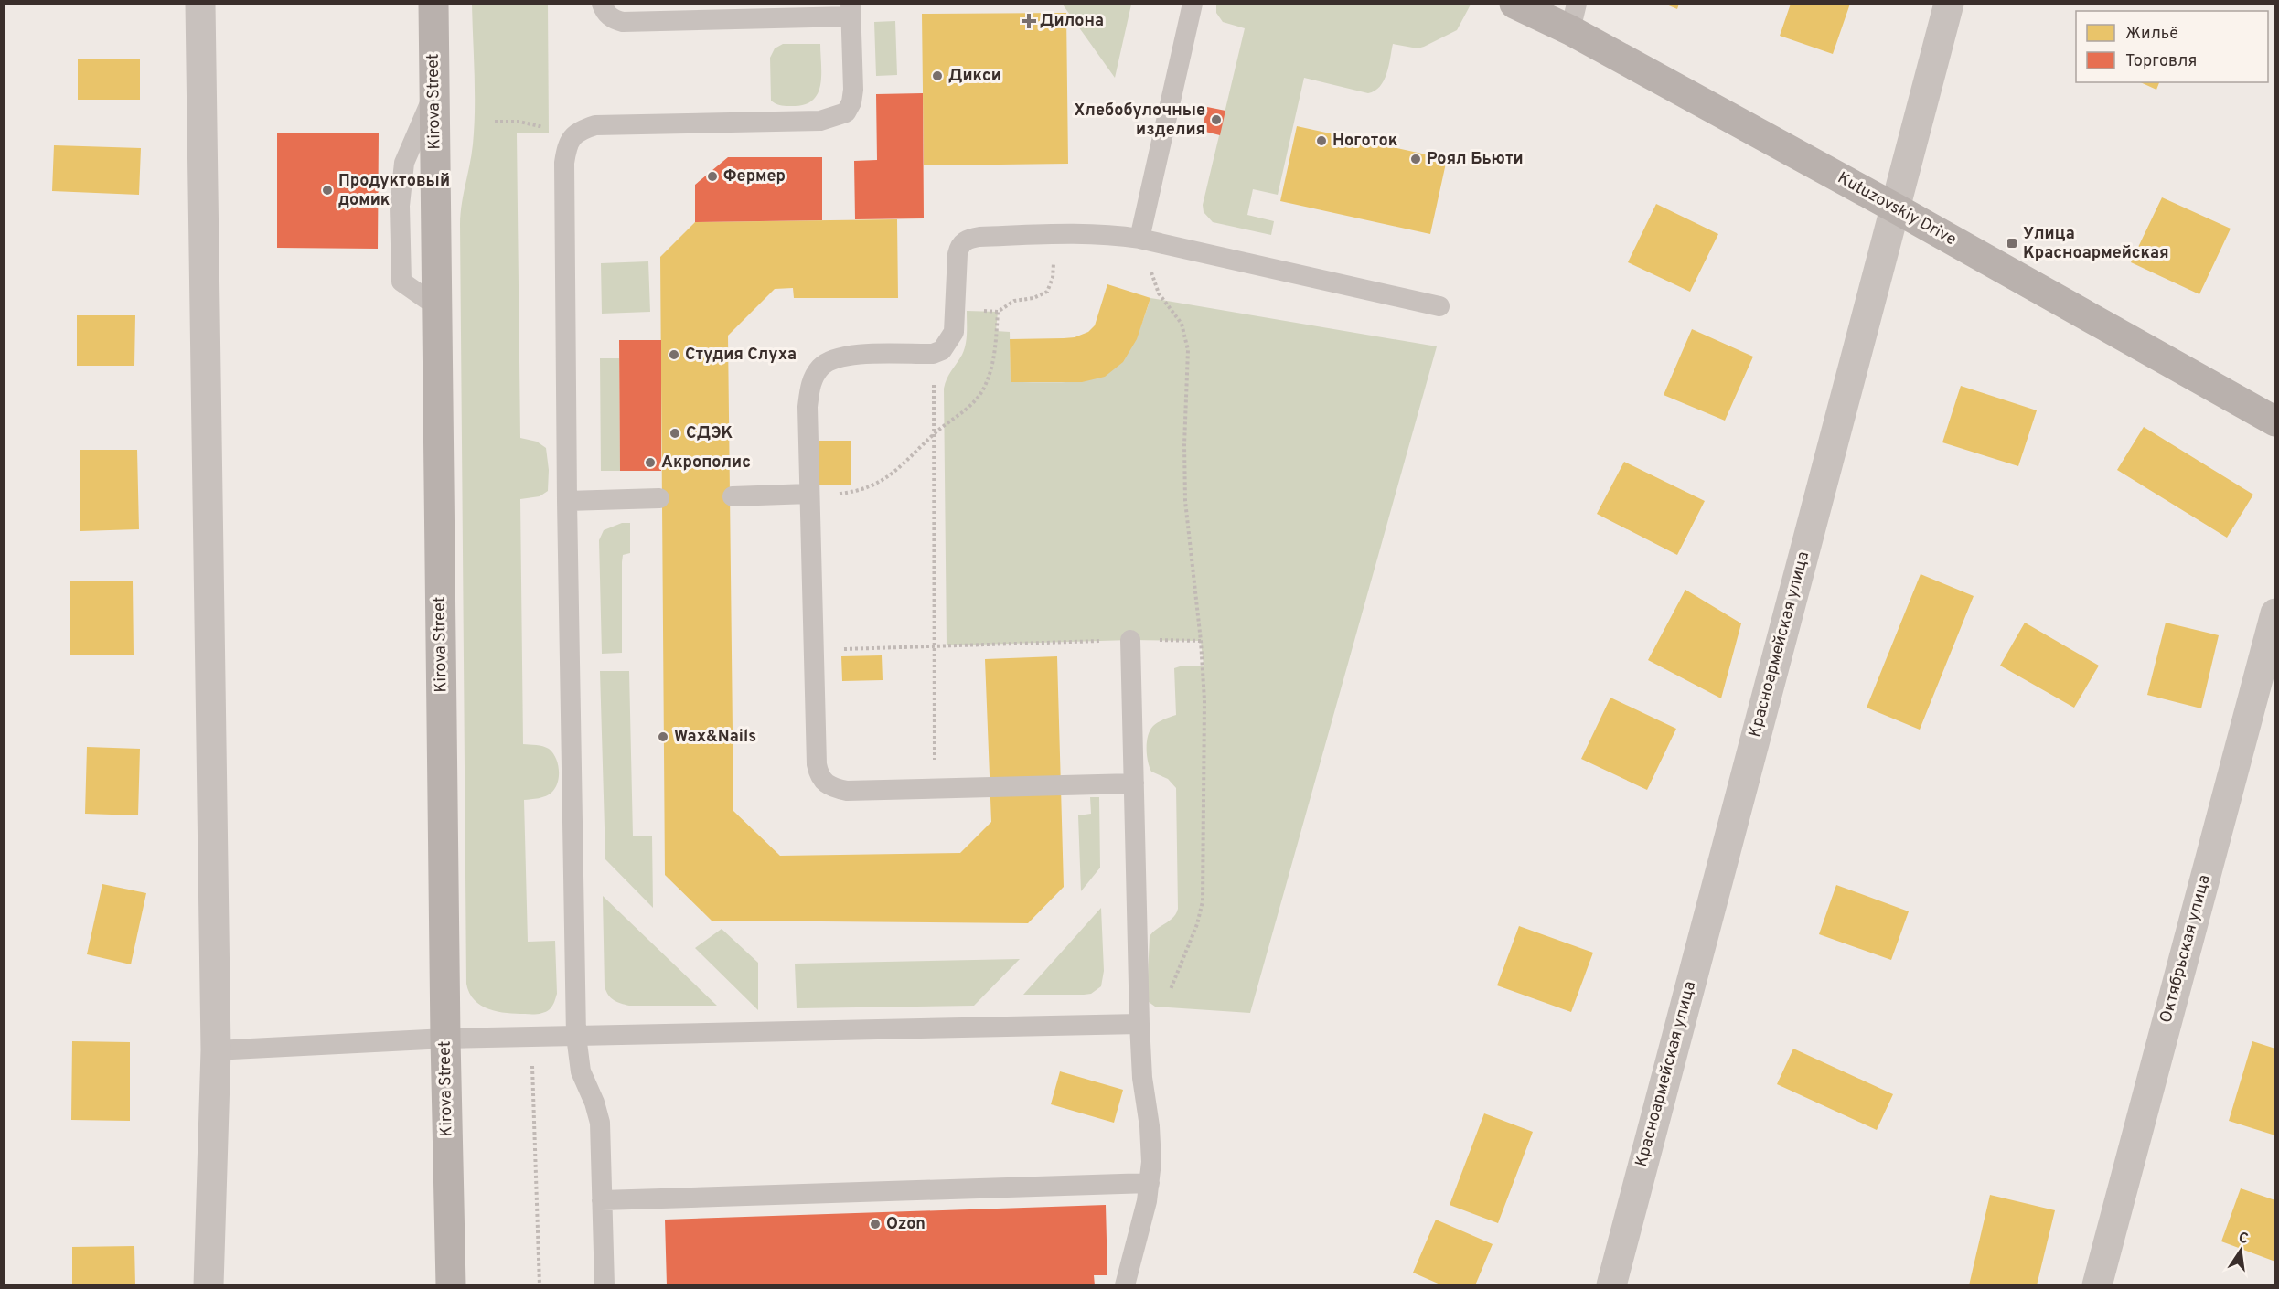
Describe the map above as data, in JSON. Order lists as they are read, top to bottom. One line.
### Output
{"streets":{"street":["Kirova Street","Kutuzovskiy Drive","Красноармейская улица","Октябрьская улица"]},"crossings":[["Kutuzovskiy Drive","Красноармейская улица"]],"places":{"health":["Дилона"],"other":["Дикси","Хлебобулочные изделия","Ноготок","Роял Бьюти","Фермер","Продуктовый домик","Студия Слуха","СДЭК","Акрополис","Wax&Nails","Ozon"],"transit":["Улица Красноармейская"]},"legend":["Жильё","Торговля"],"north":"top"}
